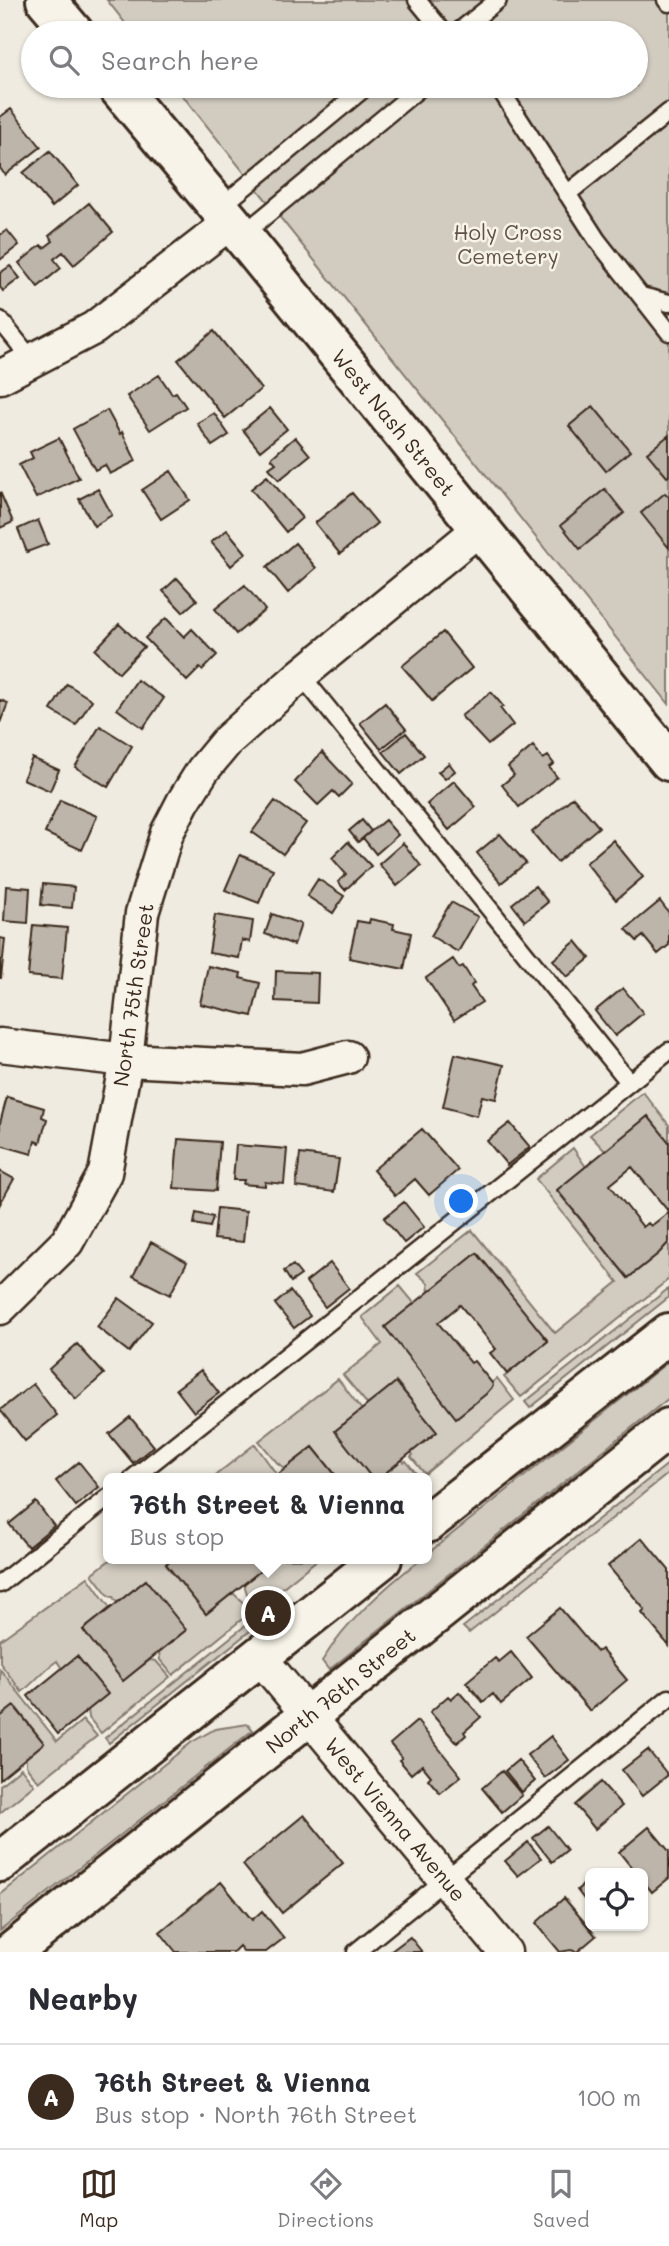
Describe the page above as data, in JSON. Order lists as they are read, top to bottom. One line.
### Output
{"streets":{"main road":["West Nash Street","North 76th Street"],"street":["North 75th Street","West Vienna Avenue"]},"crossings":[["West Nash Street","North 75th Street"],["North 76th Street","West Vienna Avenue"]],"parks":["Holy Cross Cemetery"],"page":{"search":"Search here","popup":["76th Street & Vienna","Bus stop"],"pins":"A","heading":"Nearby","list":[{"mark":"A","name":"76th Street & Vienna","note":"Bus stop · North 76th Street","value":"100 m"}],"nav":["Map","Directions","Saved"]}}
